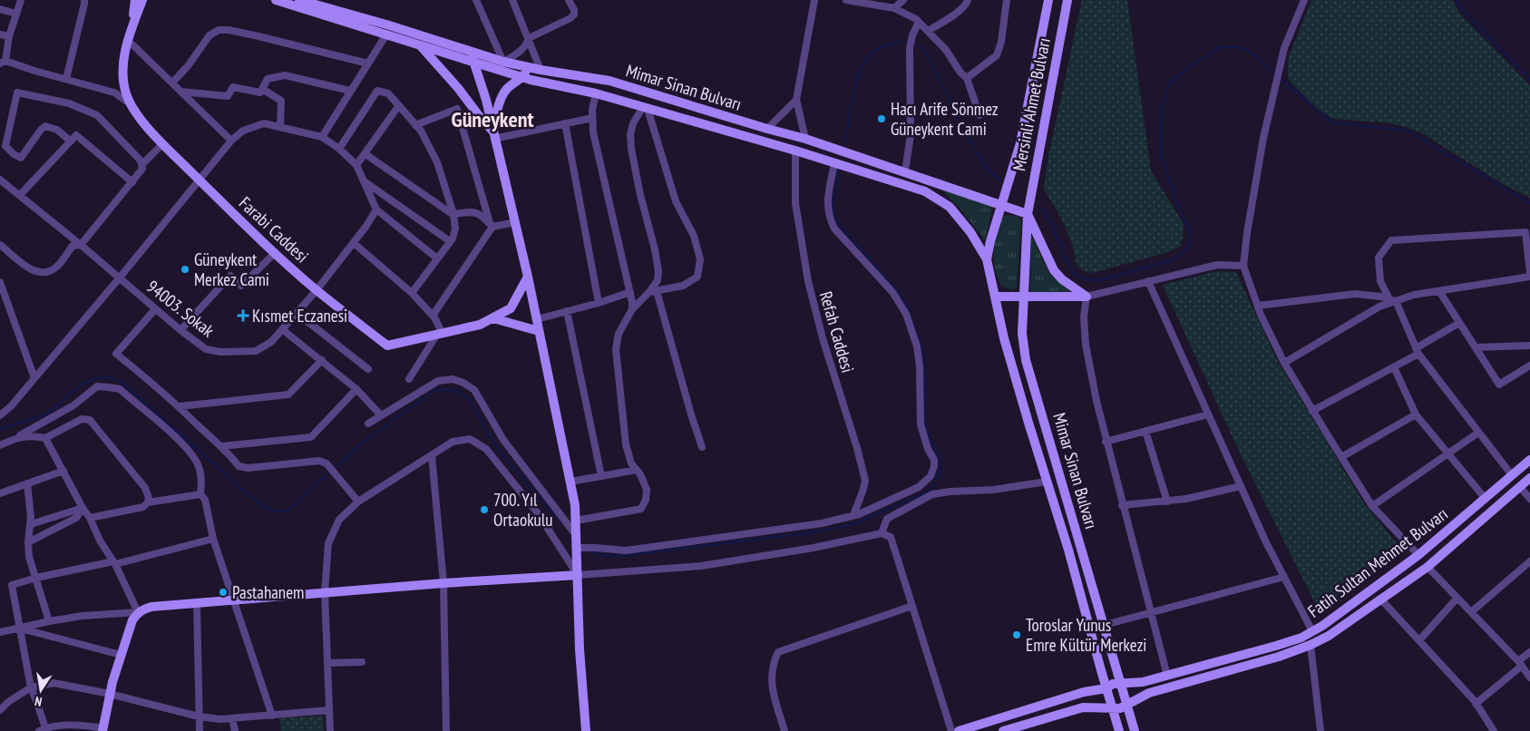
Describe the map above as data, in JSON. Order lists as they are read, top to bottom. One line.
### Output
{"streets":{"street":["Mimar Sinan Bulvarı","Mersinli Ahmet Bulvarı","Farabi Caddesi","94003. Sokak","Refah Caddesi","Fatih Sultan Mehmet Bulvarı"]},"crossings":[["Mimar Sinan Bulvarı","Mersinli Ahmet Bulvarı"],["Mimar Sinan Bulvarı","Refah Caddesi"],["Mimar Sinan Bulvarı","Fatih Sultan Mehmet Bulvarı"],["Farabi Caddesi","94003. Sokak"]],"districts":["Güneykent"],"places":{"other":["Hacı Arife Sönmez Güneykent Cami","Güneykent Merkez Cami","700. Yıl Ortaokulu","Pastahanem","Toroslar Yunus Emre Kültür Merkezi"],"health":["Kısmet Eczanesi"]},"north":"bottom"}
